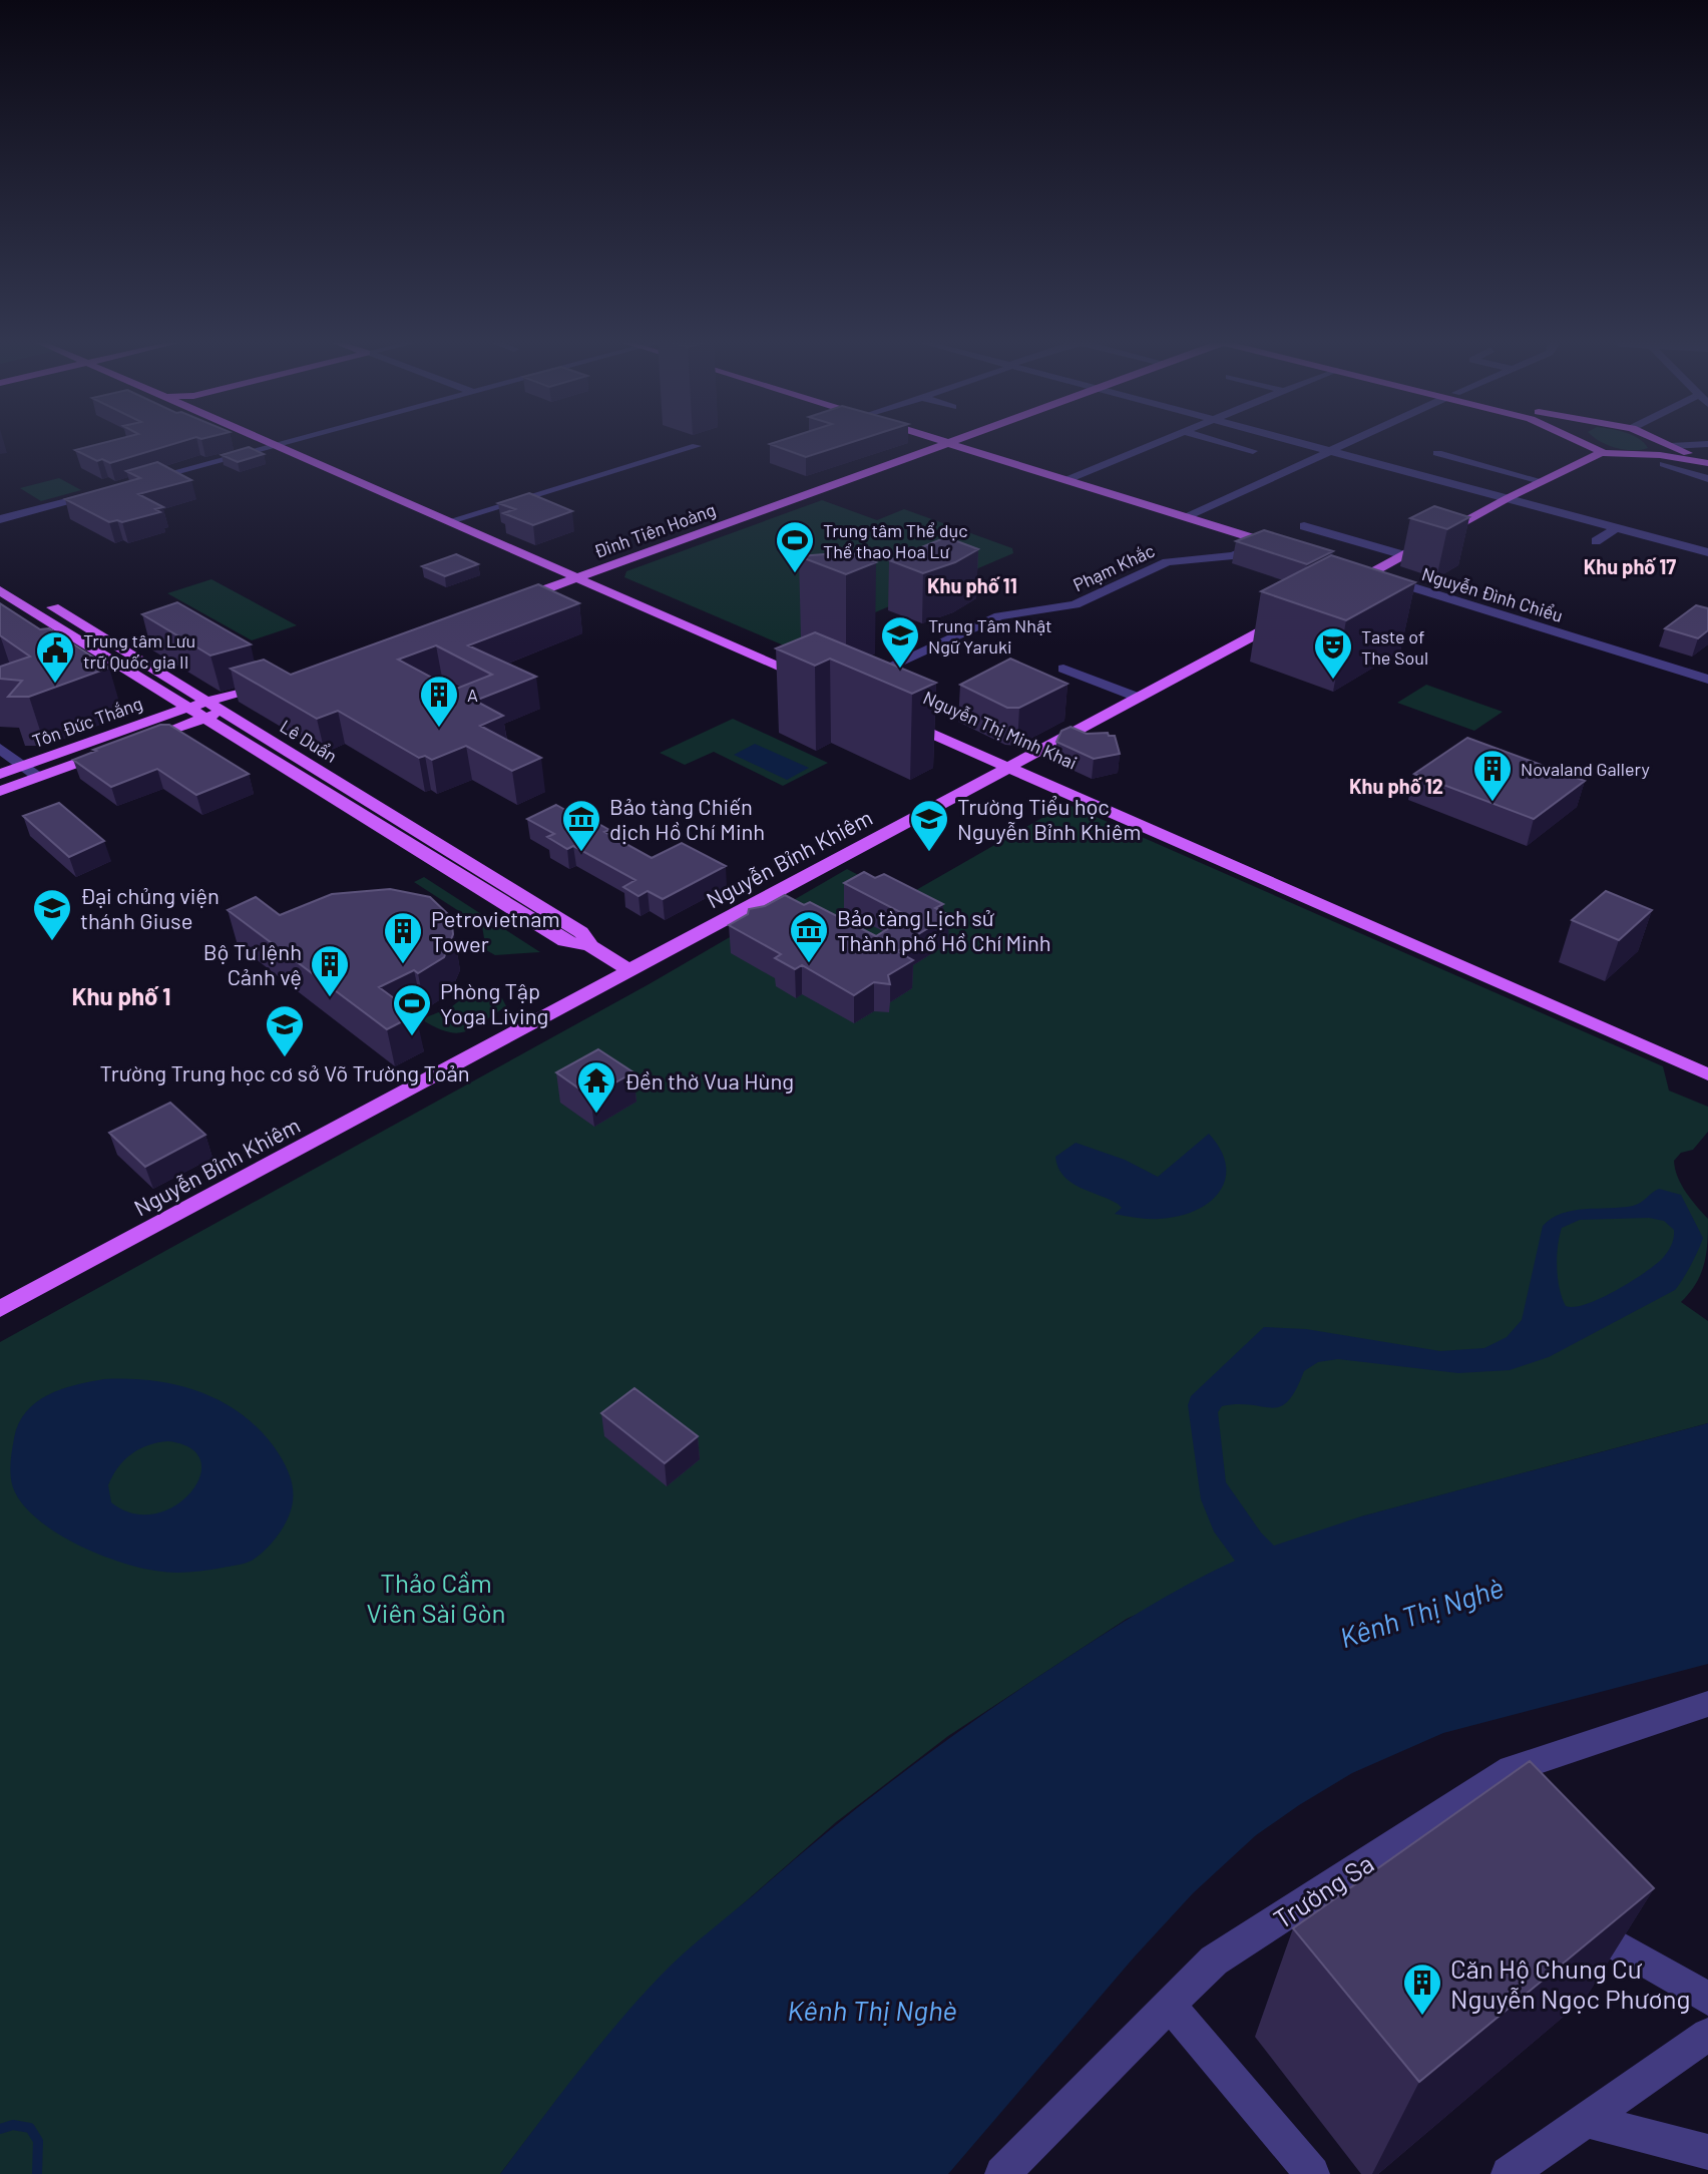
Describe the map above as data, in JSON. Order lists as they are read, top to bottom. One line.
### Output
{"streets":{"main road":["Đinh Tiên Hoàng","Tôn Đức Thắng","Nguyễn Thị Minh Khai","Lê Duẩn","Nguyễn Bỉnh Khiêm"],"street":["Phạm Khắc","Nguyễn Đình Chiểu","Trường Sa"]},"crossings":[["Tôn Đức Thắng","Lê Duẩn"],["Nguyễn Thị Minh Khai","Nguyễn Bỉnh Khiêm"],["Lê Duẩn","Nguyễn Bỉnh Khiêm"]],"districts":["Khu phố 17","Khu phố 11","Khu phố 12","Khu phố 1"],"water":["Kênh Thị Nghè"],"parks":["Thảo Cầm Viên Sài Gòn"],"places":{"sports":["Trung tâm Thể dục Thể thao Hoa Lư","Phòng Tập Yoga Living"],"school or university":["Trung Tâm Nhật Ngữ Yaruki","Trường Tiểu học Nguyễn Bỉnh Khiêm","Đại chủng viện thánh Giuse","Trường Trung học cơ sở Võ Trường Toản"],"theatre":["Taste of The Soul"],"public building":["Trung tâm Lưu trữ Quốc gia II"],"building":["A","Novaland Gallery","Petrovietnam Tower","Bộ Tư lệnh Cảnh vệ","Căn Hộ Chung Cư Nguyễn Ngọc Phương"],"museum":["Bảo tàng Chiến dịch Hồ Chí Minh","Bảo tàng Lịch sử Thành phố Hồ Chí Minh"],"temple":["Đền thờ Vua Hùng"]}}
